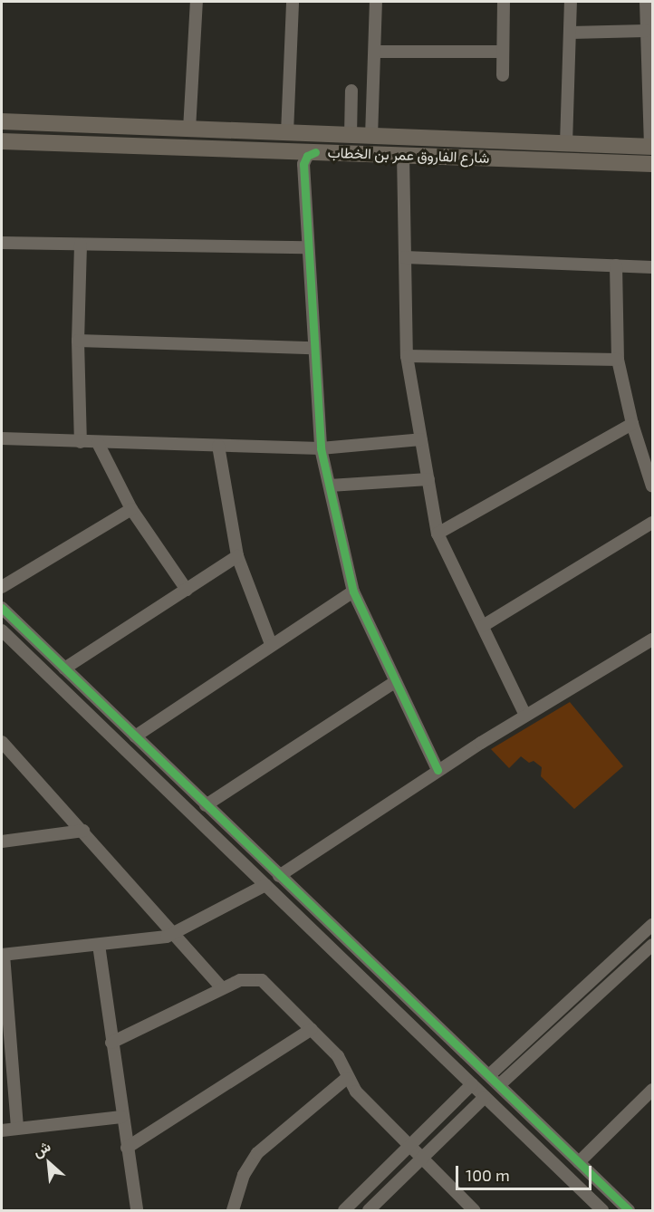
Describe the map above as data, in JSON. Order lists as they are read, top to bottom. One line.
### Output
{"streets":{"main road":["شارع الفاروق عمر بن الخطاب"]},"scale_bar":"100 m","north":"top left"}
